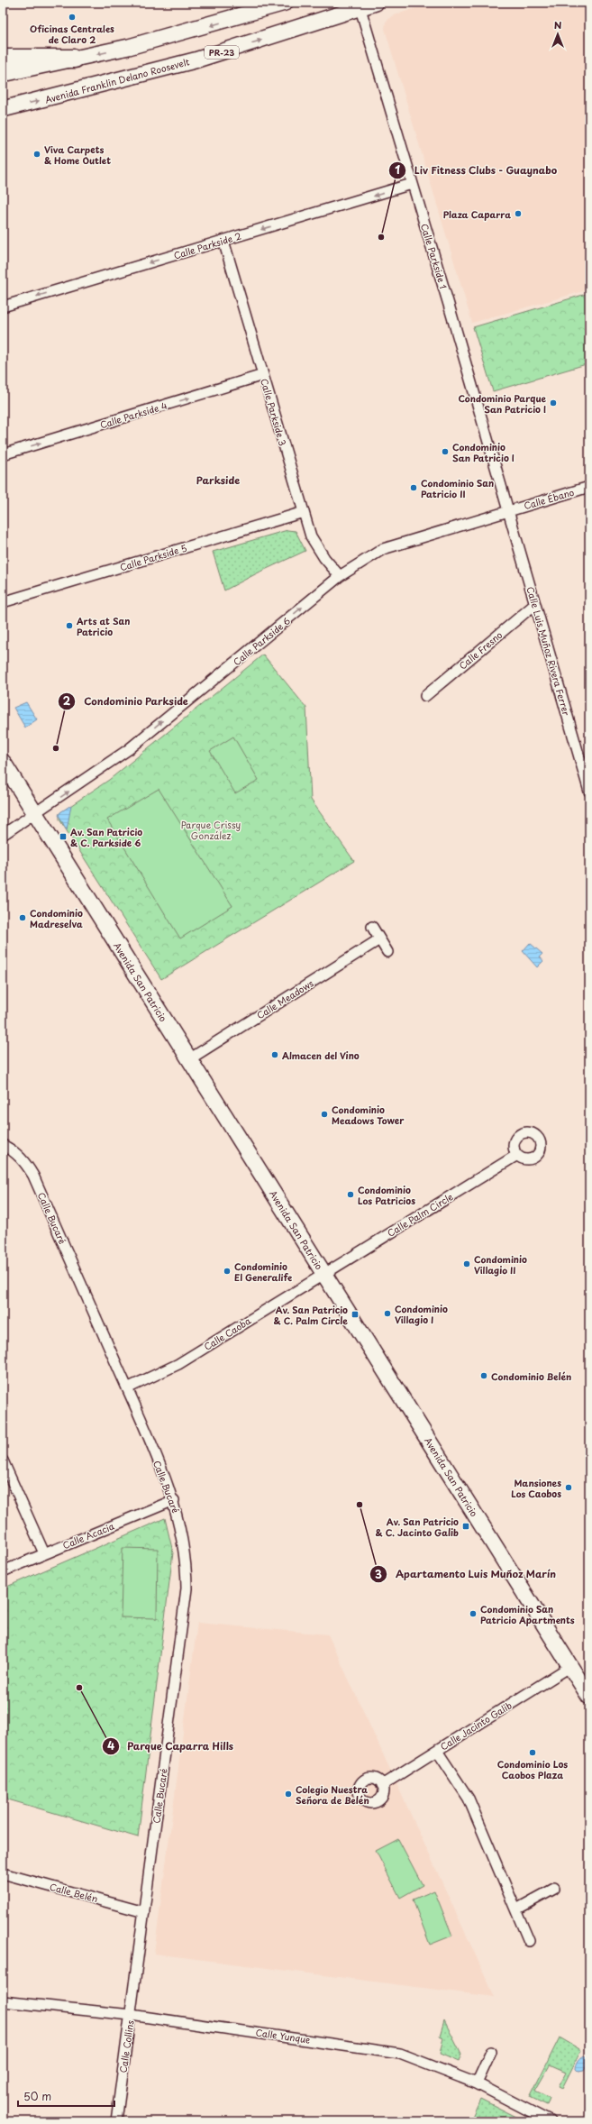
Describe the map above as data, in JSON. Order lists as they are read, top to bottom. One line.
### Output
{"streets":{"main road":["PR-23","Avenida Franklin Delano Roosevelt","Avenida San Patricio"],"street":["Calle Parkside 2","Calle Parkside 1","Calle Parkside 3","Calle Parkside 4","Calle Ébano","Calle Parkside 5","Calle Parkside 6","Calle Fresno","Calle Luis Muñoz Rivera Ferrer","Calle Meadows","Calle Palm Circle","Calle Bucaré","Calle Caoba","Calle Acacia","Calle Jacinto Galib","Calle Belén","Calle Yunque","Calle Collins"]},"crossings":[["Avenida Franklin Delano Roosevelt","Calle Parkside 1"],["Calle Parkside 2","Calle Parkside 1"],["Calle Parkside 2","Calle Parkside 3"],["Calle Parkside 1","Calle Ébano"],["Calle Parkside 1","Calle Parkside 6"],["Calle Parkside 1","Calle Luis Muñoz Rivera Ferrer"],["Calle Parkside 3","Calle Parkside 4"],["Calle Parkside 3","Calle Parkside 5"],["Calle Parkside 3","Calle Parkside 6"],["Calle Ébano","Calle Parkside 6"],["Calle Ébano","Calle Luis Muñoz Rivera Ferrer"],["Calle Parkside 6","Calle Luis Muñoz Rivera Ferrer"],["Calle Parkside 6","Avenida San Patricio"],["Calle Fresno","Calle Luis Muñoz Rivera Ferrer"],["Avenida San Patricio","Calle Meadows"],["Avenida San Patricio","Calle Palm Circle"],["Avenida San Patricio","Calle Caoba"],["Avenida San Patricio","Calle Jacinto Galib"],["Calle Palm Circle","Calle Caoba"],["Calle Bucaré","Calle Caoba"],["Calle Bucaré","Calle Acacia"],["Calle Bucaré","Calle Belén"],["Calle Bucaré","Calle Collins"],["Calle Yunque","Calle Collins"]],"one_way":["Calle Parkside 2","Calle Parkside 4","Calle Parkside 6"],"districts":["Parkside"],"parks":["Parque Crissy González"],"places":{"other":["Oficinas Centrales de Claro 2","Viva Carpets & Home Outlet","Plaza Caparra","Liv Fitness Clubs - Guaynabo","Condominio Parque San Patricio I","Condominio San Patricio I","Condominio San Patricio II","Arts at San Patricio","Condominio Parkside","Condominio Madreselva","Almacen del Vino","Condominio Meadows Tower","Condominio Los Patricios","Condominio Villagio II","Condominio El Generalife","Condominio Villagio I","Condominio Belén","Mansiones Los Caobos","Apartamento Luis Muñoz Marín","Condominio San Patricio Apartments","Parque Caparra Hills","Condominio Los Caobos Plaza","Colegio Nuestra Señora de Belén"],"transit":["Av. San Patricio & C. Parkside 6","Av. San Patricio & C. Palm Circle","Av. San Patricio & C. Jacinto Galib"]},"scale_bar":"50 m","north":"top"}
